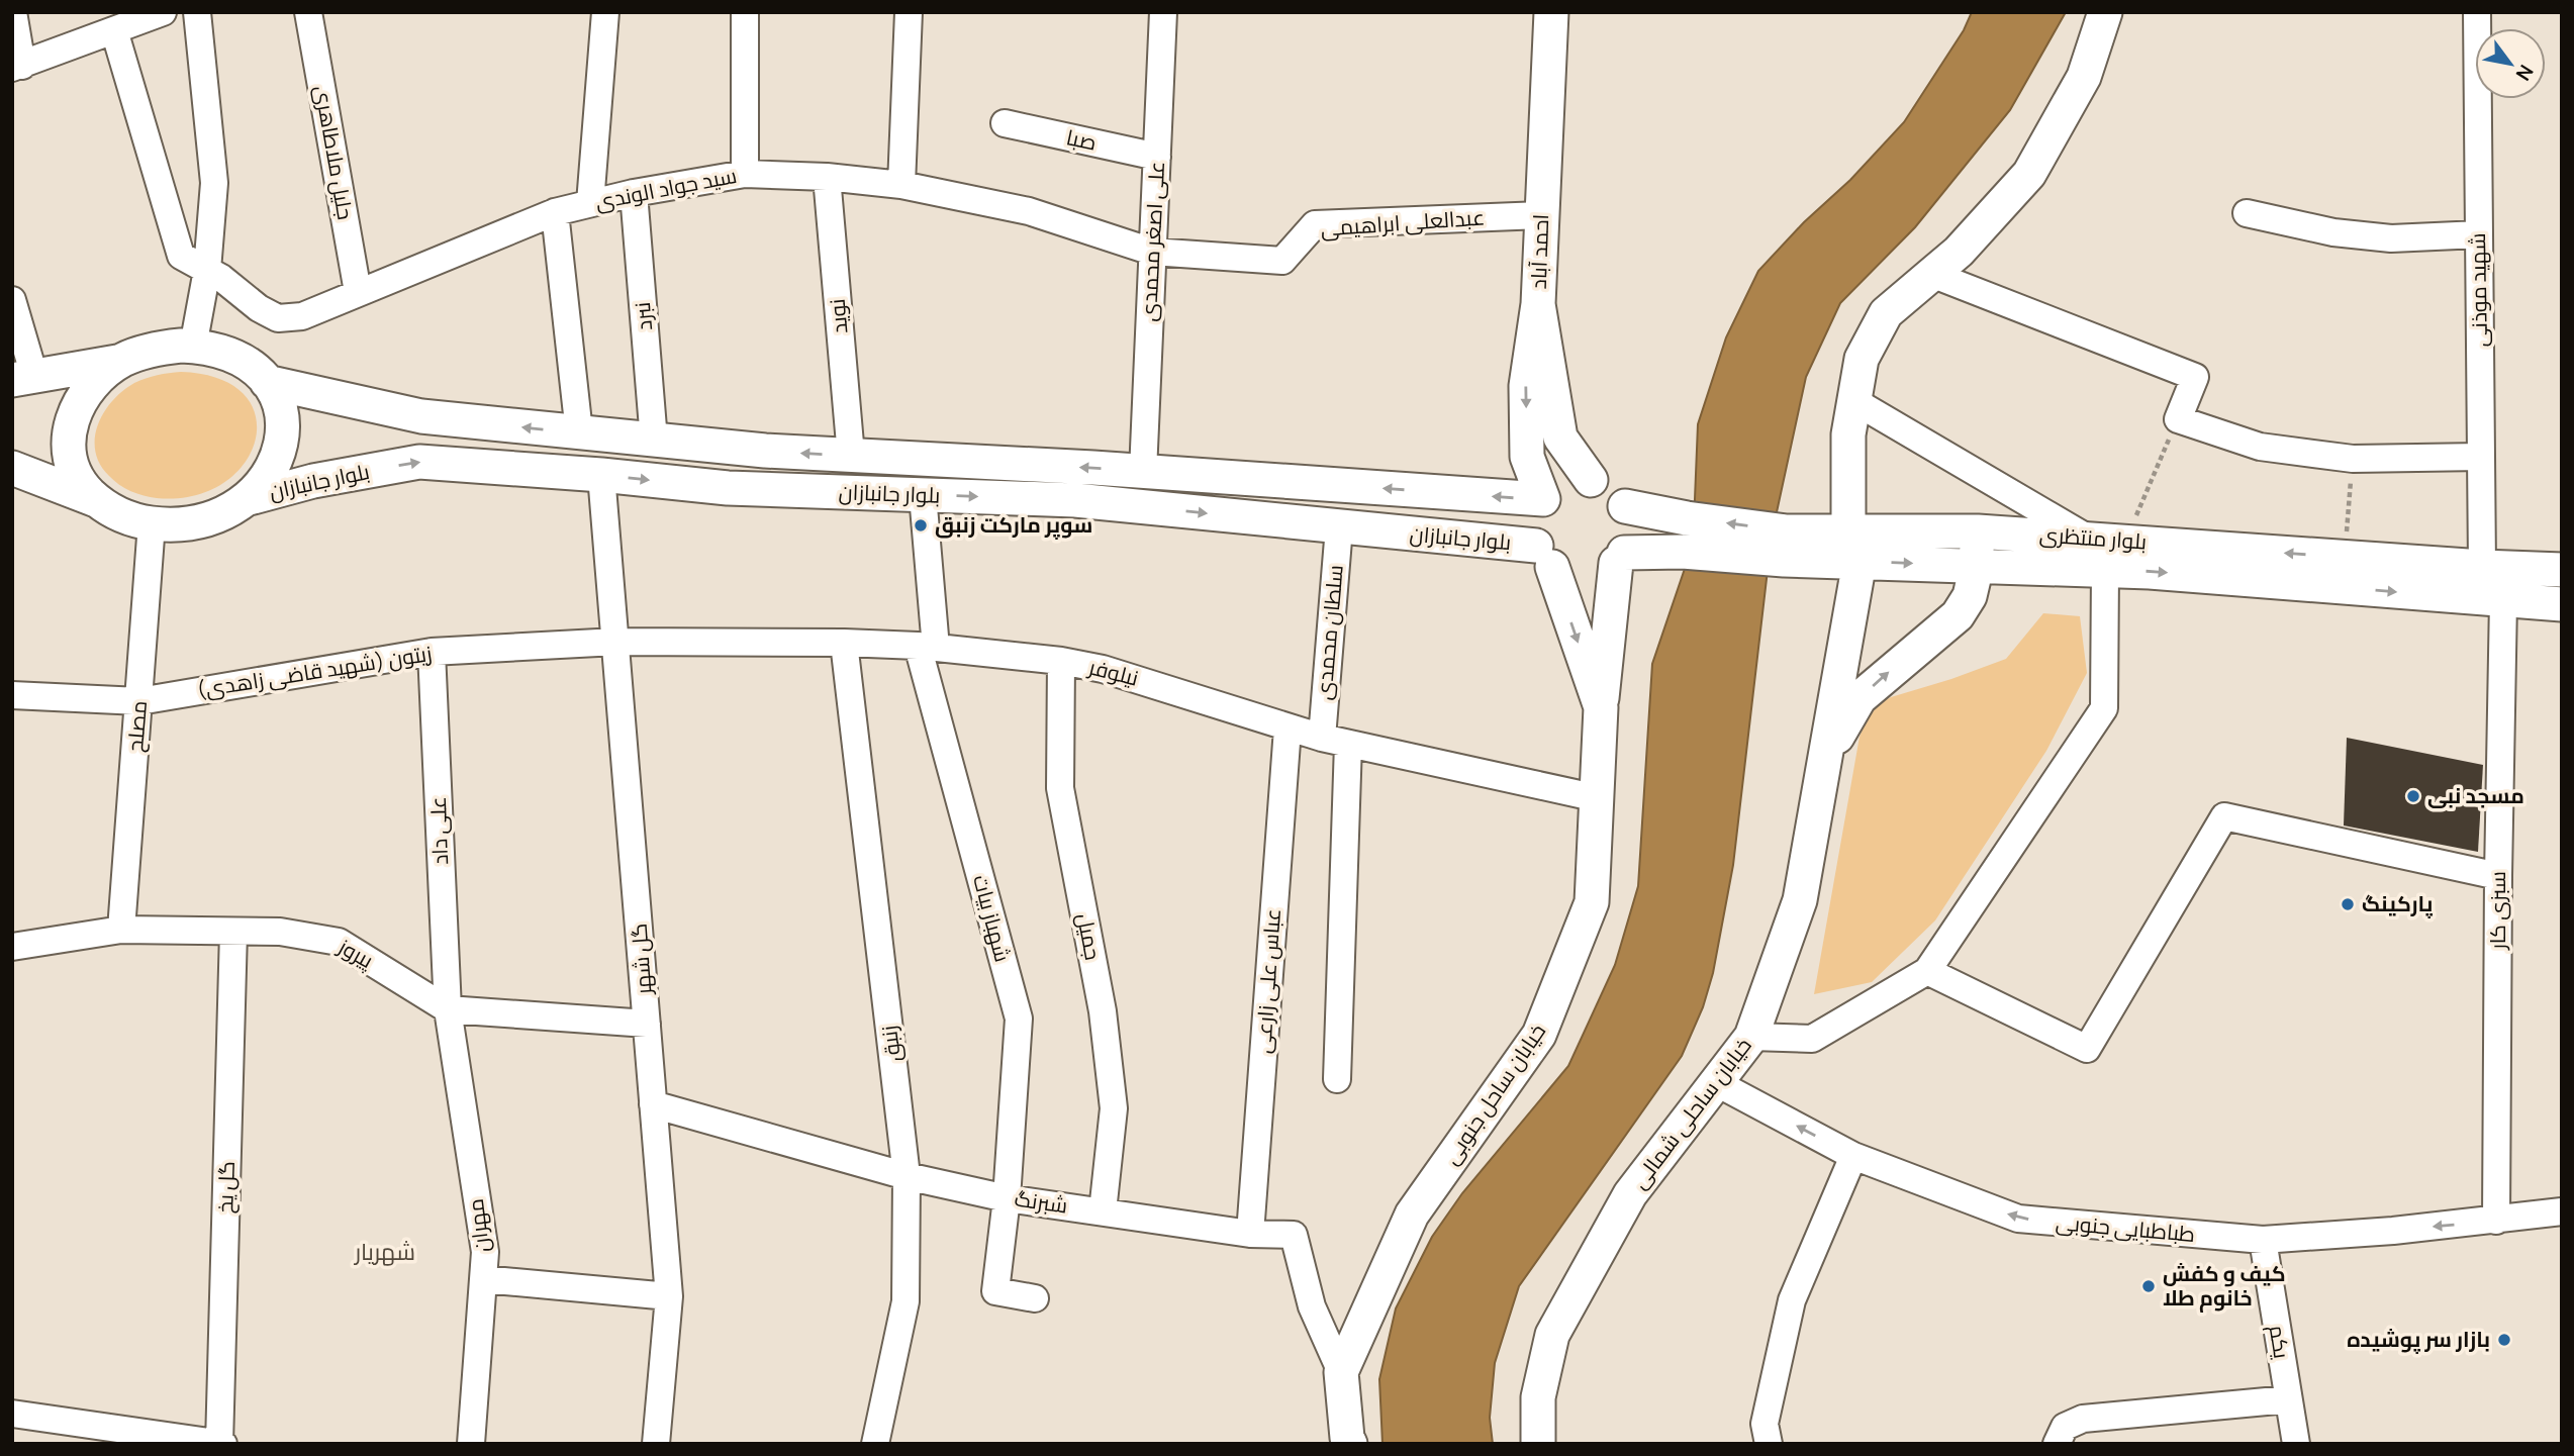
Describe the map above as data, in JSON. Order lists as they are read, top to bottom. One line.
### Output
{"streets":{"main road":["احمد آباد","بلوار جانبازان","بلوار منتظری","خیابان ساحل جنوبی","خیابان ساحلی شمالی"],"street":["صبا","جلیل ملاطاهری","سید جواد الوندی","عبدالعلی ابراهیمی","علی اصغر محمدی","شهید موذنی","نبرد","نوید","سلطان محمدی","زیتون (شهید قاضی زاهدی)","نیلوفر","مصلح","علی داد","سبزی کار","شهباز بیات","جمیل","پیروز","گل شهر","عباس علی زارعی","زنبق","گل یخ","شبرنگ","مهران","طباطبایی جنوبی","یکم"]},"crossings":[["صبا","علی اصغر محمدی"],["جلیل ملاطاهری","سید جواد الوندی"],["سید جواد الوندی","عبدالعلی ابراهیمی"],["سید جواد الوندی","علی اصغر محمدی"],["سید جواد الوندی","نبرد"],["سید جواد الوندی","نوید"],["عبدالعلی ابراهیمی","علی اصغر محمدی"],["عبدالعلی ابراهیمی","احمد آباد"],["علی اصغر محمدی","بلوار جانبازان"],["احمد آباد","بلوار جانبازان"],["احمد آباد","بلوار منتظری"],["احمد آباد","خیابان ساحل جنوبی"],["شهید موذنی","بلوار منتظری"],["نبرد","بلوار جانبازان"],["نوید","بلوار جانبازان"],["بلوار جانبازان","بلوار منتظری"],["بلوار جانبازان","سلطان محمدی"],["بلوار جانبازان","مصلح"],["بلوار جانبازان","شهباز بیات"],["بلوار جانبازان","گل شهر"],["بلوار جانبازان","خیابان ساحل جنوبی"],["بلوار منتظری","سبزی کار"],["بلوار منتظری","خیابان ساحل جنوبی"],["بلوار منتظری","خیابان ساحلی شمالی"],["سلطان محمدی","نیلوفر"],["زیتون (شهید قاضی زاهدی)","نیلوفر"],["زیتون (شهید قاضی زاهدی)","مصلح"],["زیتون (شهید قاضی زاهدی)","علی داد"],["زیتون (شهید قاضی زاهدی)","گل شهر"],["نیلوفر","شهباز بیات"],["نیلوفر","جمیل"],["نیلوفر","گل شهر"],["نیلوفر","عباس علی زارعی"],["نیلوفر","زنبق"],["نیلوفر","خیابان ساحل جنوبی"],["مصلح","پیروز"],["علی داد","پیروز"],["علی داد","مهران"],["سبزی کار","طباطبایی جنوبی"],["شهباز بیات","شبرنگ"],["جمیل","شبرنگ"],["پیروز","گل شهر"],["پیروز","گل یخ"],["پیروز","مهران"],["گل شهر","شبرنگ"],["عباس علی زارعی","شبرنگ"],["زنبق","شبرنگ"],["خیابان ساحل جنوبی","شبرنگ"],["خیابان ساحلی شمالی","طباطبایی جنوبی"],["طباطبایی جنوبی","یکم"]],"one_way":["طباطبایی جنوبی"],"districts":["شهریار"],"places":["سوپر مارکت زنبق","مسجد نبی","پارکینگ","کیف و کفش خانوم طلا","بازار سر پوشیده"],"north":"bottom right"}
